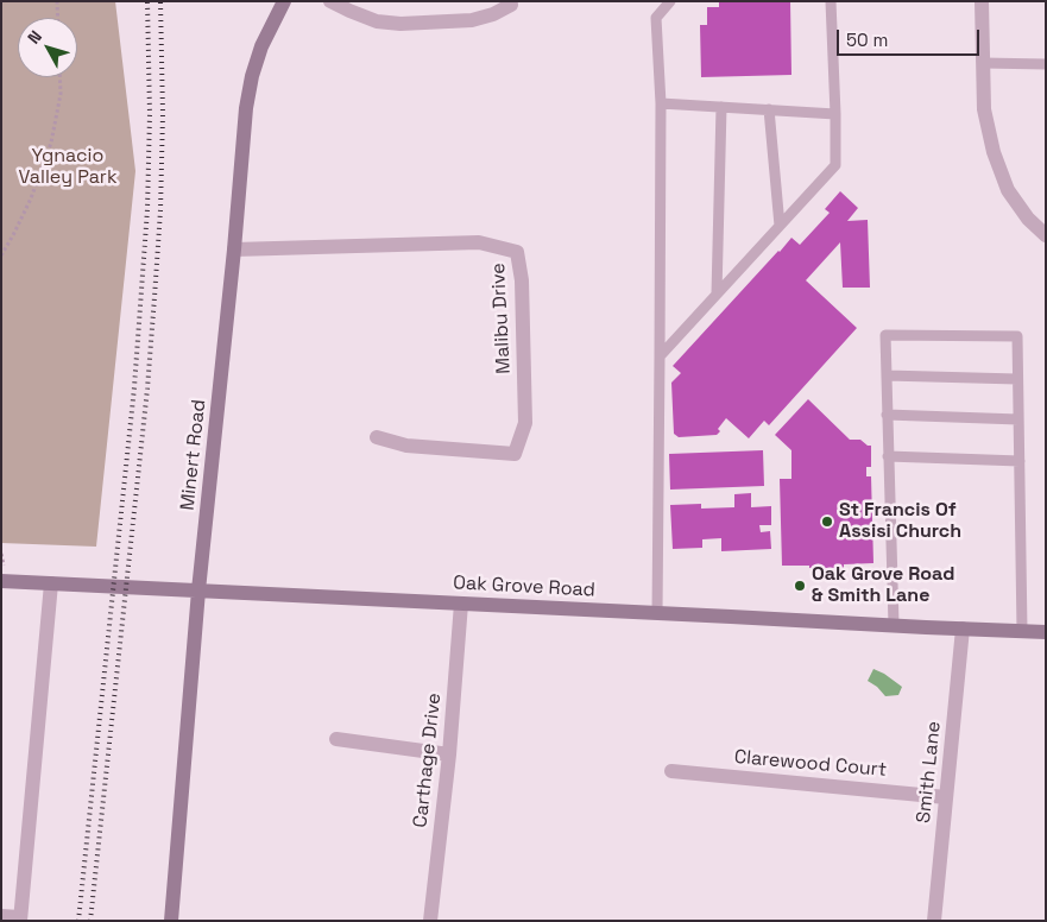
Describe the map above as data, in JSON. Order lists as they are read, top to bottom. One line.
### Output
{"streets":{"main road":["Minert Road","Oak Grove Road"],"street":["Malibu Drive","Carthage Drive","Clarewood Court","Smith Lane"]},"crossings":[["Malibu Drive","Minert Road"],["Minert Road","Oak Grove Road"],["Oak Grove Road","Carthage Drive"],["Oak Grove Road","Smith Lane"],["Clarewood Court","Smith Lane"]],"parks":["Ygnacio Valley Park"],"places":["St Francis Of Assisi Church","Oak Grove Road & Smith Lane"],"scale_bar":"50 m","north":"top left"}
